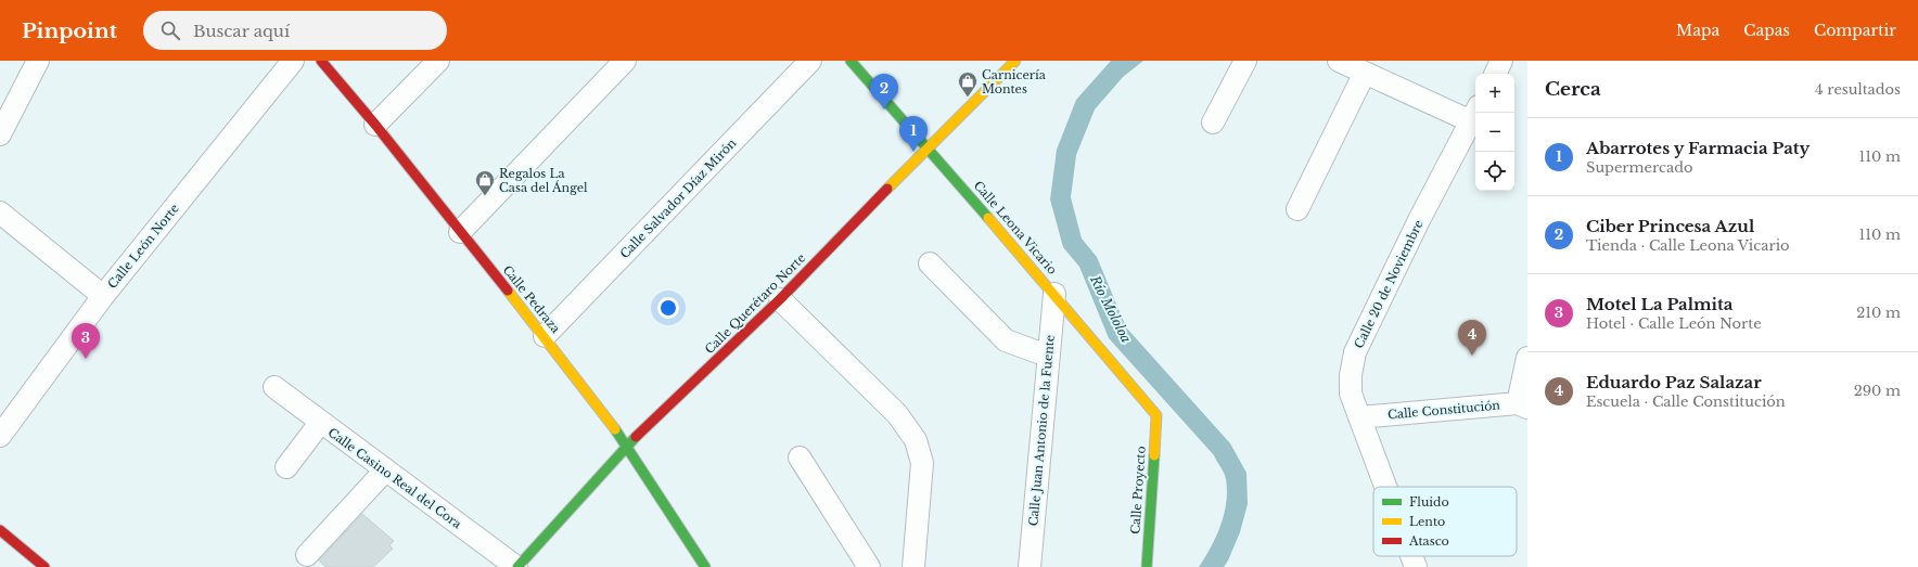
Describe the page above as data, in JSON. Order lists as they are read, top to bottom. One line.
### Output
{"streets":{"street":["Calle Salvador Díaz Mirón","Calle Leona Vicario","Calle León Norte","Calle 20 de Noviembre","Calle Pedraza","Calle Querétaro Norte","Calle Constitución","Calle Juan Antonio de la Fuente","Calle Casino Real del Cora","Calle Proyecto"]},"crossings":[["Calle Salvador Díaz Mirón","Calle Pedraza"],["Calle Leona Vicario","Calle Querétaro Norte"],["Calle Leona Vicario","Calle Juan Antonio de la Fuente"],["Calle Leona Vicario","Calle Proyecto"],["Calle 20 de Noviembre","Calle Constitución"],["Calle Pedraza","Calle Querétaro Norte"],["Calle Querétaro Norte","Calle Casino Real del Cora"]],"water":["Río Mololoa"],"places":{"shop":["Carnicería Montes","Regalos La Casa del Ángel"]},"legend":["Fluido","Lento","Atasco"],"page":{"header":"Pinpoint","search":"Buscar aquí","nav":["Mapa","Capas","Compartir"],"heading":["Cerca","4 resultados"],"map_buttons":["+","−"],"pins":["2","1","4","3"],"list":[{"mark":"1","name":"Abarrotes y Farmacia Paty","note":"Supermercado","value":"110 m"},{"mark":"2","name":"Ciber Princesa Azul","note":"Tienda · Calle Leona Vicario","value":"110 m"},{"mark":"3","name":"Motel La Palmita","note":"Hotel · Calle León Norte","value":"210 m"},{"mark":"4","name":"Eduardo Paz Salazar","note":"Escuela · Calle Constitución","value":"290 m"}]}}
